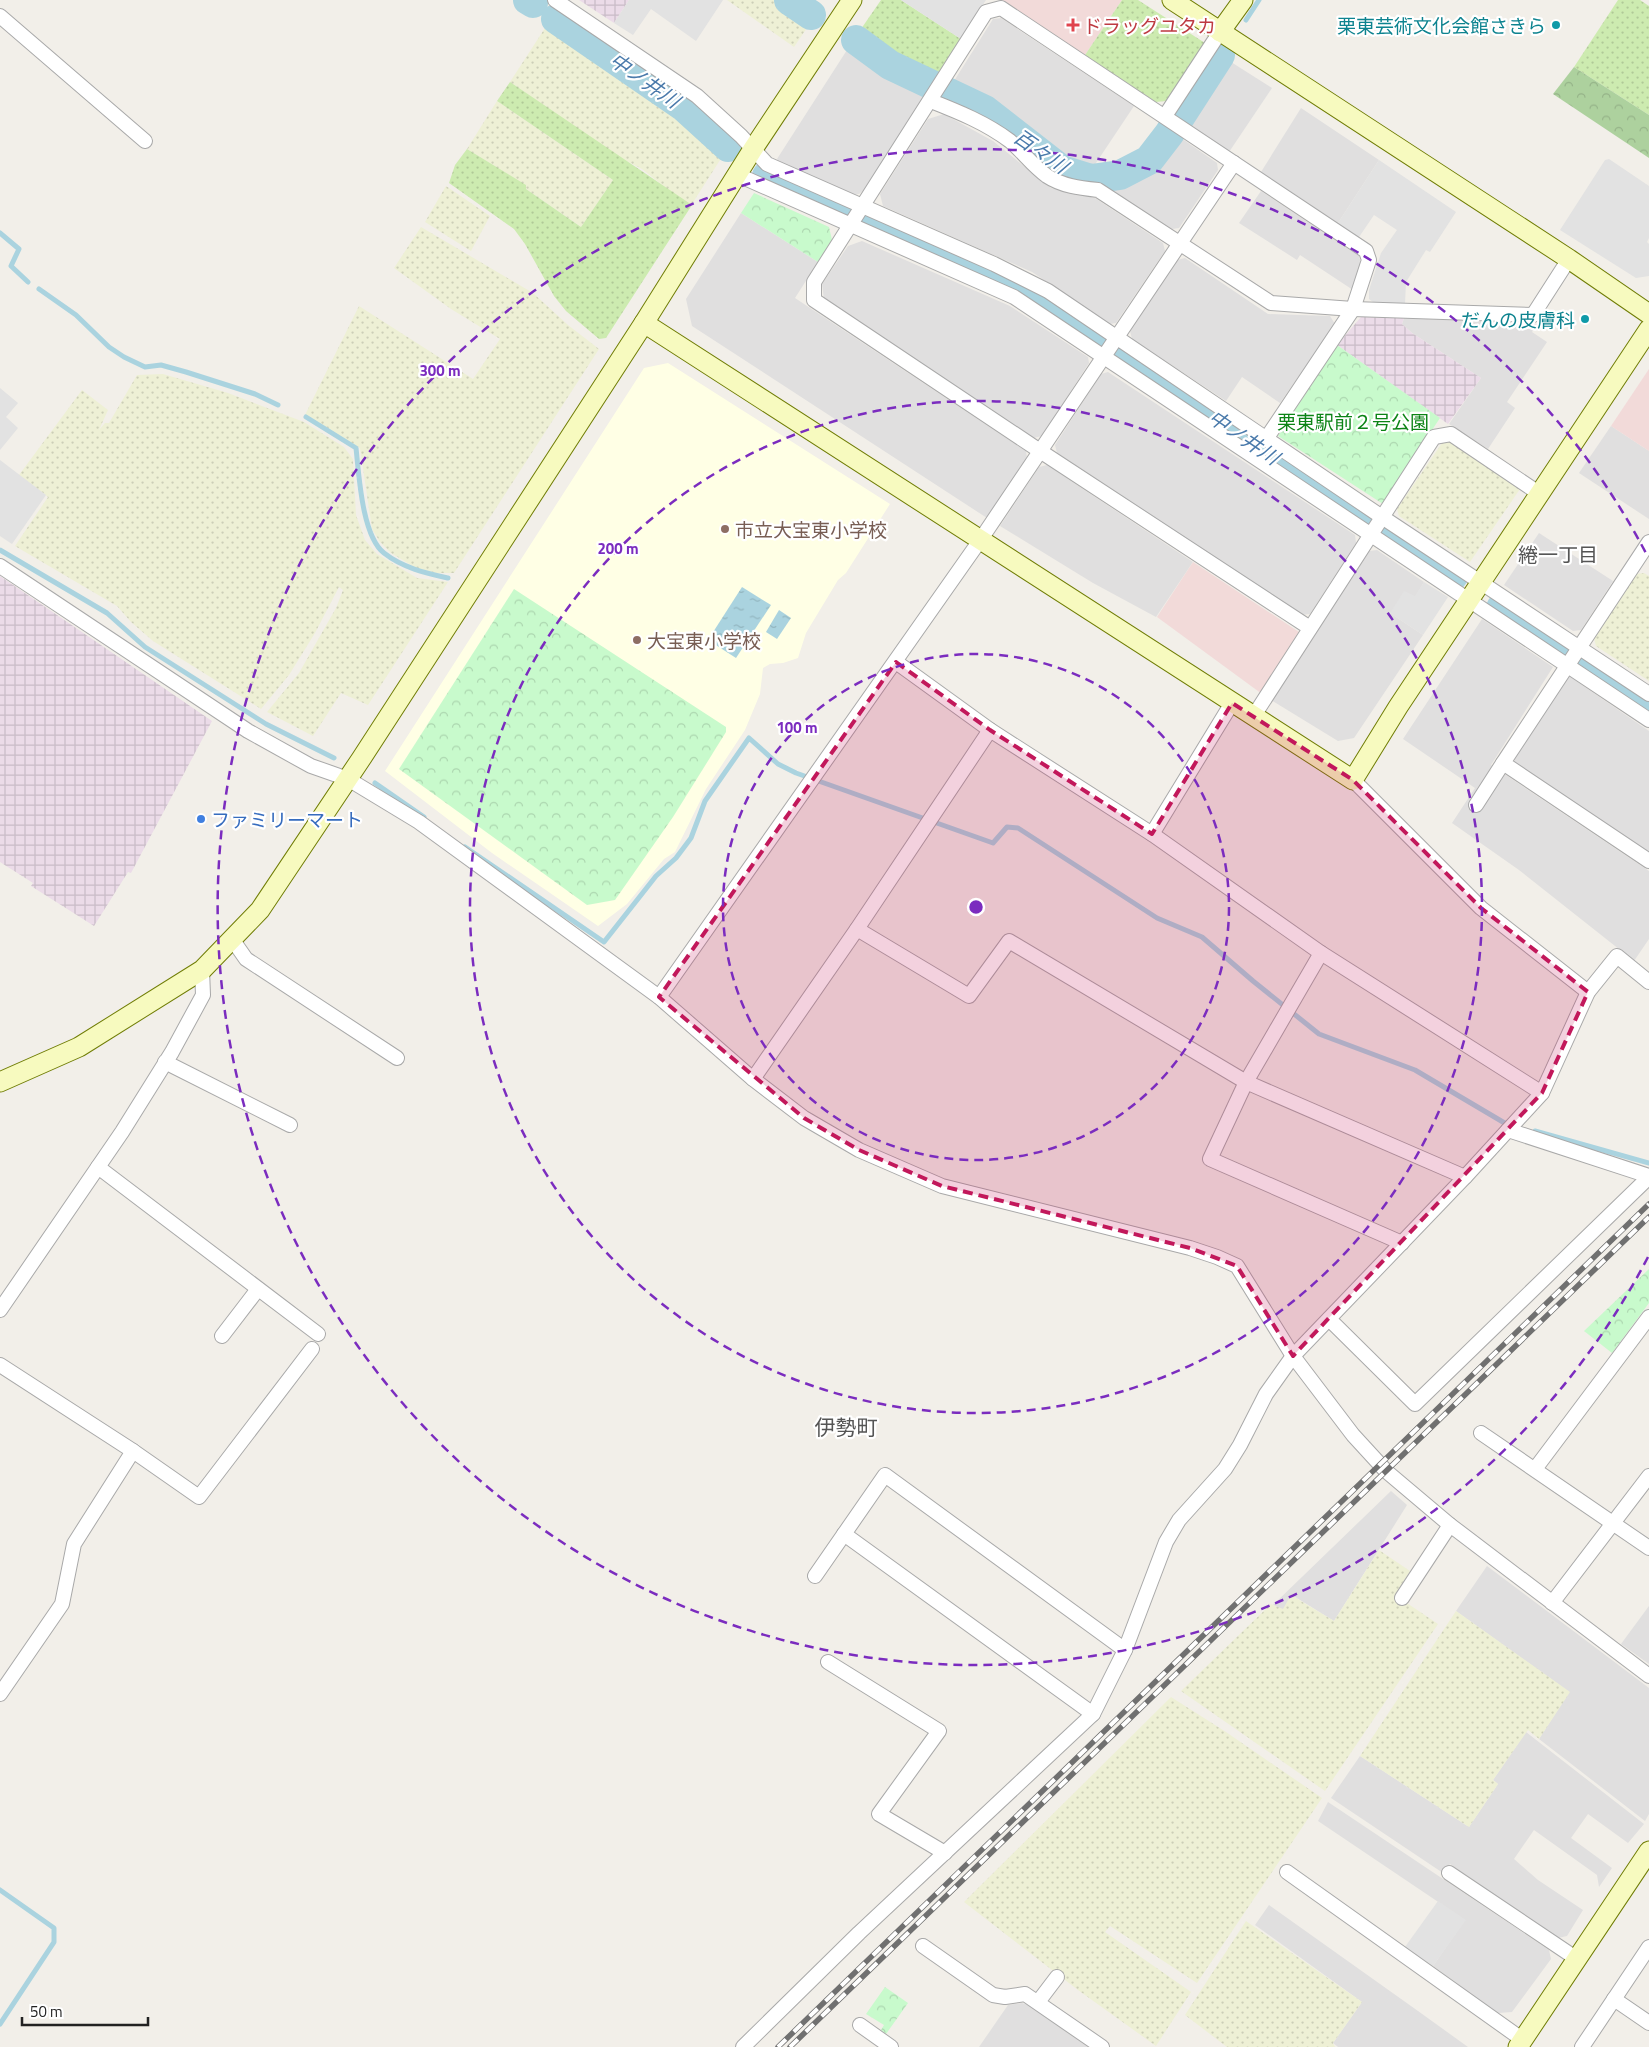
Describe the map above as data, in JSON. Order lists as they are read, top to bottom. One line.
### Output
{"districts":["綣一丁目","伊勢町"],"water":["中ノ井川","百々川"],"parks":["栗東駅前２号公園"],"places":{"health":["ドラッグユタカ"],"other":["栗東芸術文化会館さきら","だんの皮膚科","市立大宝東小学校","大宝東小学校","ファミリーマート"]},"scale_bar":"50 m","rings":["300 m","200 m","100 m"]}
